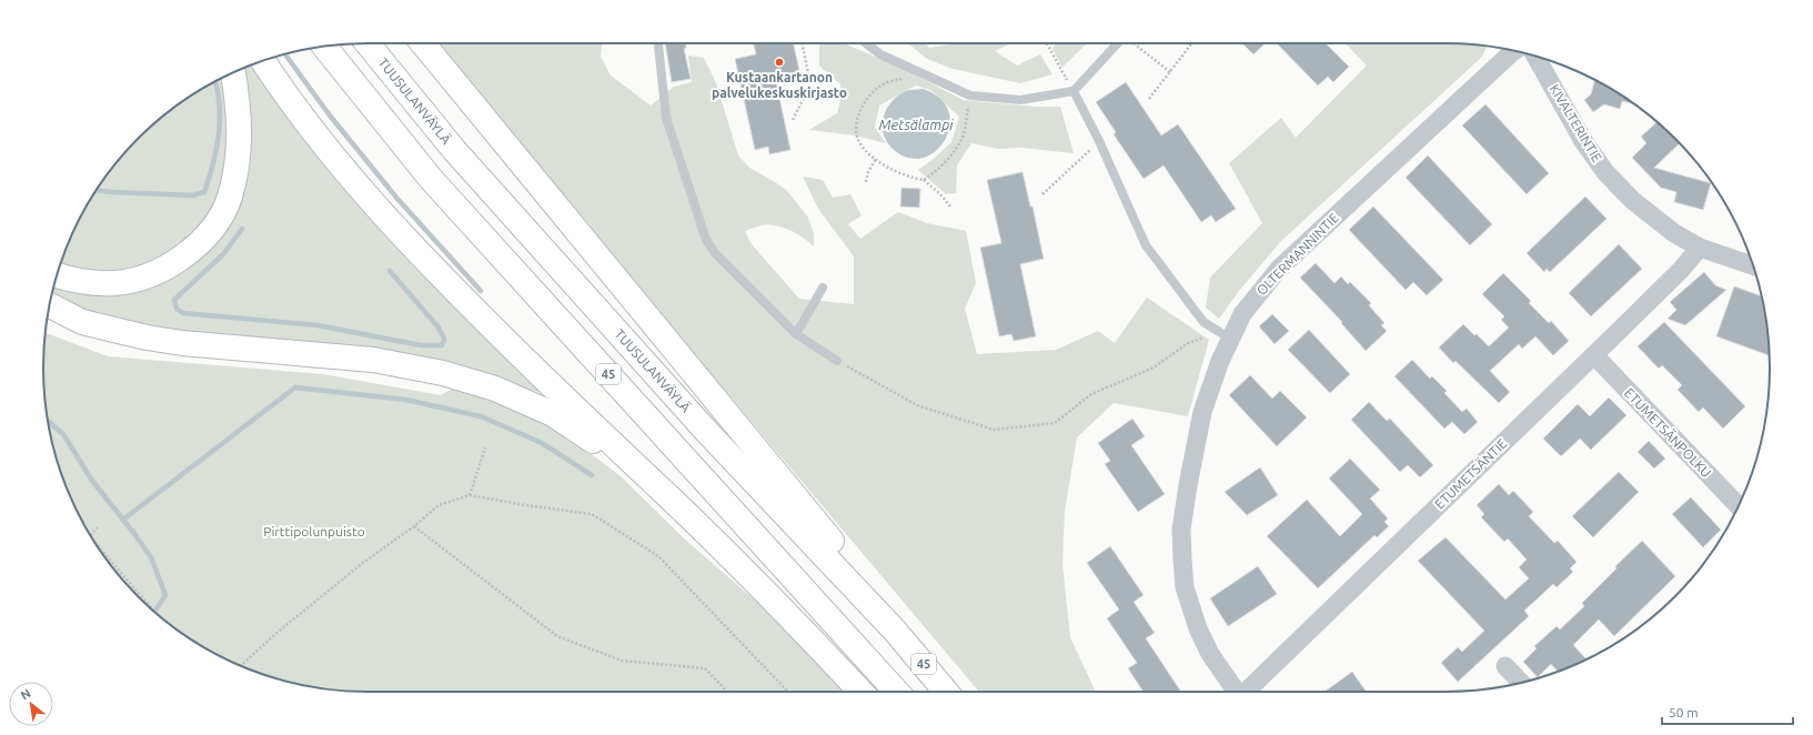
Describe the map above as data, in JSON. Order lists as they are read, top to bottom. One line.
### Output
{"streets":{"highway":["TUUSULANVÄYLÄ","45"],"street":["KIVALTERINTIE","OLTERMANNINTIE","ETUMETSÄNPOLKU","ETUMETSÄNTIE"]},"crossings":[["KIVALTERINTIE","ETUMETSÄNTIE"],["ETUMETSÄNPOLKU","ETUMETSÄNTIE"]],"water":["Metsälampi"],"parks":["Pirttipolunpuisto"],"places":["Kustaankartanon palvelukeskuskirjasto"],"scale_bar":"50 m","north":"top left"}
